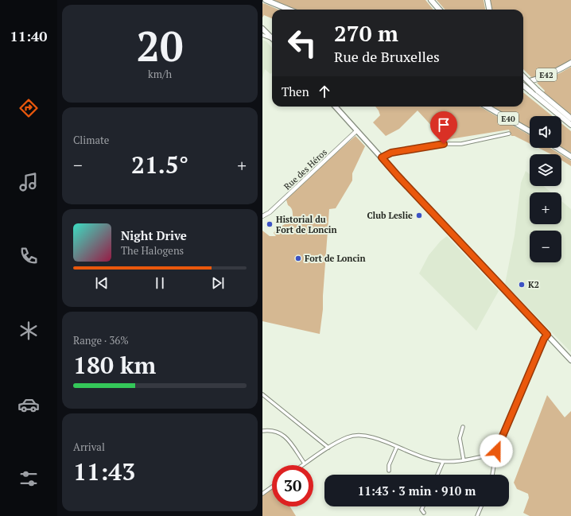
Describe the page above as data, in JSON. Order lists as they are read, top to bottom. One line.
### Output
{"streets":{"highway":["E42","E40"],"street":["Rue des Héros"]},"places":["Club Leslie","Historial du Fort de Loncin","Fort de Loncin","K2"],"page":{"tabs":"11:40","tile":[["20","km/h"],"Climate",["Range · 36%","180 km"],["Arrival","11:43"]],"turn":["270 m","Rue de Bruxelles"],"then":"Then","map_buttons":["+","−"],"heat":["−","21.5°","+"],"song":["Night Drive","The Halogens"],"limit":"30","trip":"11:43 · 3 min · 910 m"}}
